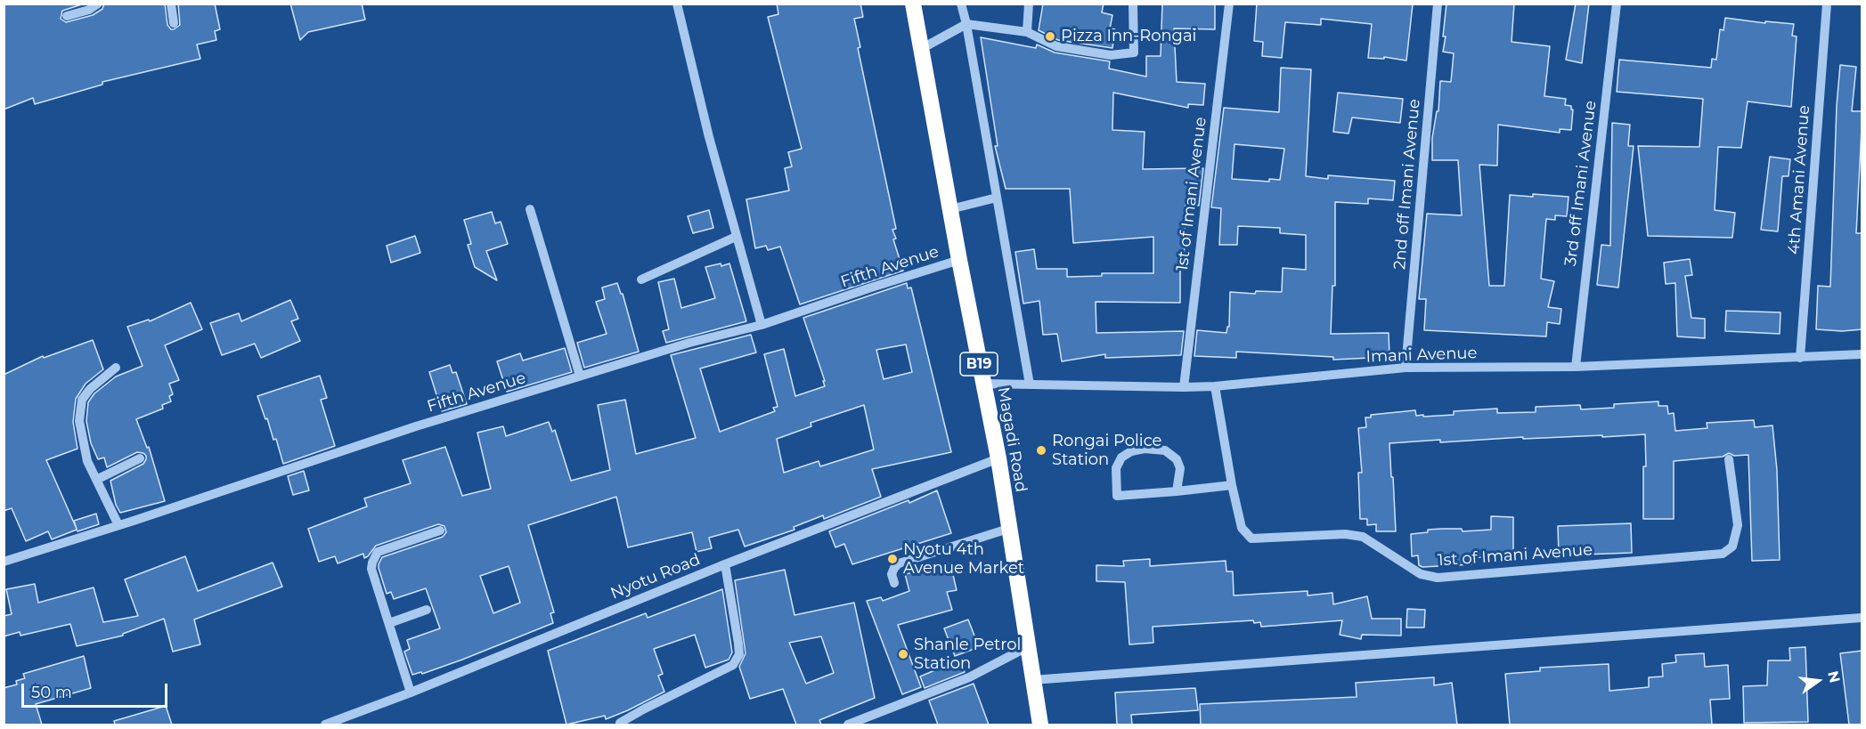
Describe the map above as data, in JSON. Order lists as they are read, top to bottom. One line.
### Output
{"streets":{"highway":["B19","Magadi Road"],"street":["4th Amani Avenue","3rd off Imani Avenue","2nd off Imani Avenue","1st of Imani Avenue","Fifth Avenue","Imani Avenue","Nyotu Road"]},"crossings":[["4th Amani Avenue","Imani Avenue"],["3rd off Imani Avenue","Imani Avenue"],["2nd off Imani Avenue","Imani Avenue"],["1st of Imani Avenue","Imani Avenue"],["Fifth Avenue","Magadi Road"],["Imani Avenue","Magadi Road"],["Magadi Road","Nyotu Road"]],"places":["Pizza Inn-Rongai","Rongai Police Station","Nyotu 4th Avenue Market","Shanle Petrol Station"],"scale_bar":"50 m","north":"right"}
